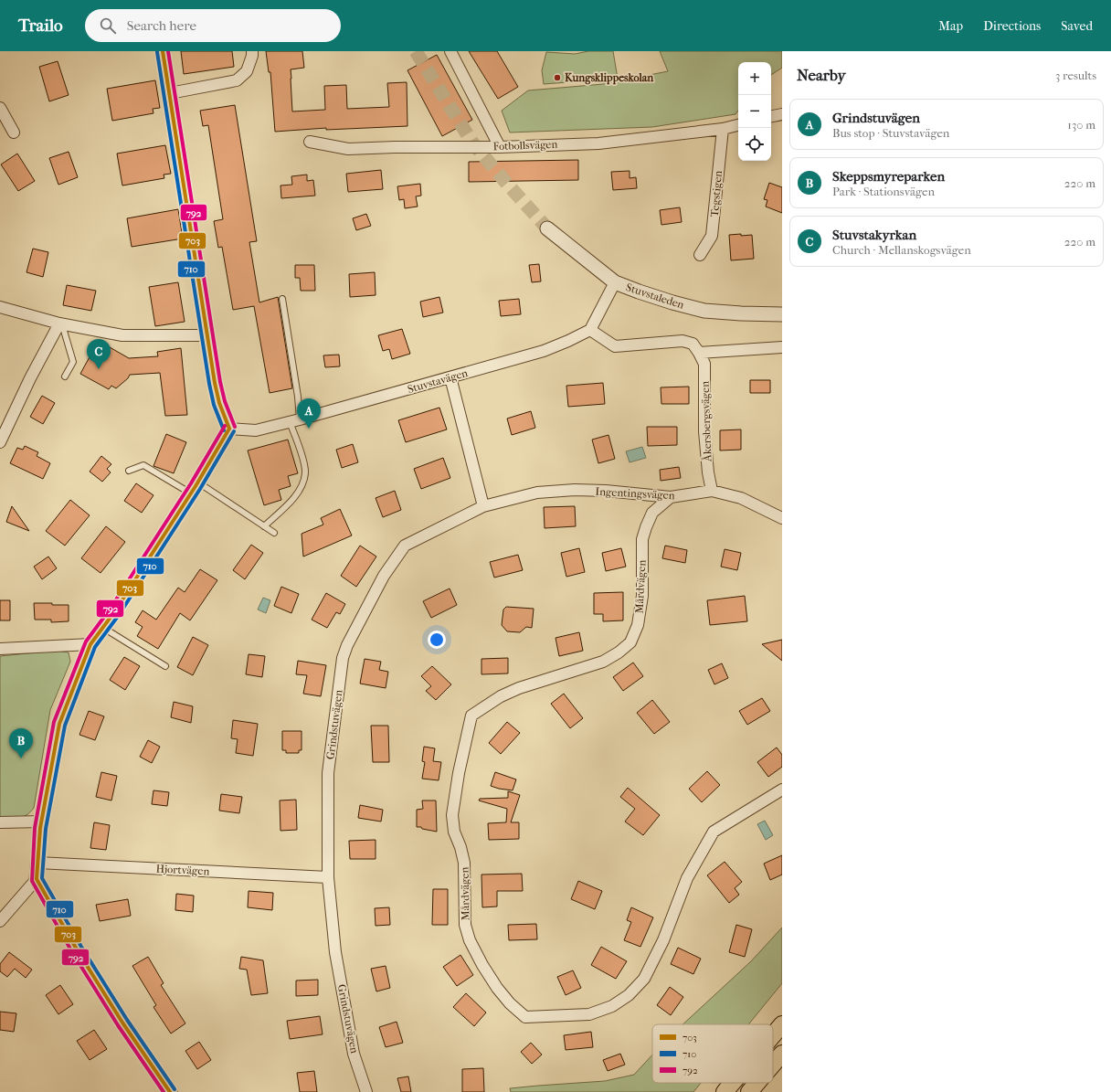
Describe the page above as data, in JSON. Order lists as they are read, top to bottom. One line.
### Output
{"streets":{"street":["Fotbollsvägen","Tegstigen","Stuvstaleden","Stuvstavägen","Åkersbergsvägen","Ingentingsvägen","Mårdvägen","Grindstuvägen","Hjortvägen"]},"crossings":[["Fotbollsvägen","Tegstigen"],["Åkersbergsvägen","Ingentingsvägen"],["Ingentingsvägen","Mårdvägen"],["Ingentingsvägen","Grindstuvägen"],["Grindstuvägen","Hjortvägen"]],"places":["Kungsklippeskolan"],"lines":["transit line 703","transit line 792","transit line 710"],"legend":["703","710","792"],"page":{"header":"Trailo","search":"Search here","nav":["Map","Directions","Saved"],"heading":["Nearby","3 results"],"map_buttons":["+","−"],"list":[{"mark":"A","name":"Grindstuvägen","note":"Bus stop · Stuvstavägen","value":"130 m"},{"mark":"B","name":"Skeppsmyreparken","note":"Park · Stationsvägen","value":"220 m"},{"mark":"C","name":"Stuvstakyrkan","note":"Church · Mellanskogsvägen","value":"220 m"}],"pins":["C","A","B"]}}
